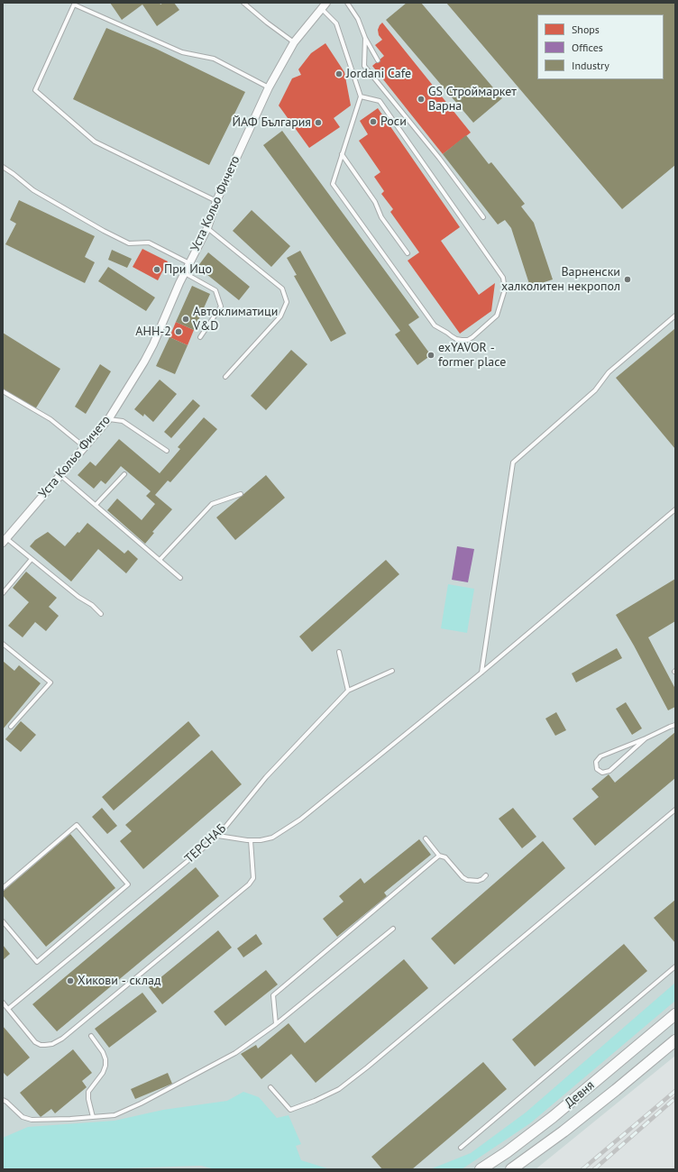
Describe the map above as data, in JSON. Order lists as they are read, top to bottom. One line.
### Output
{"streets":{"main road":["Девня"],"street":["Уста Кольо Фичето"],"lane":["ТЕРСНАБ"]},"places":["Jordani Cafe","GS Строймаркет Варна","Роси","ЙАФ България","При Ицо","Варненски халколитен некропол","Автоклиматици V&D","АНН-2","exYAVOR - former place","Хикови - склад"],"legend":["Shops","Offices","Industry"]}
